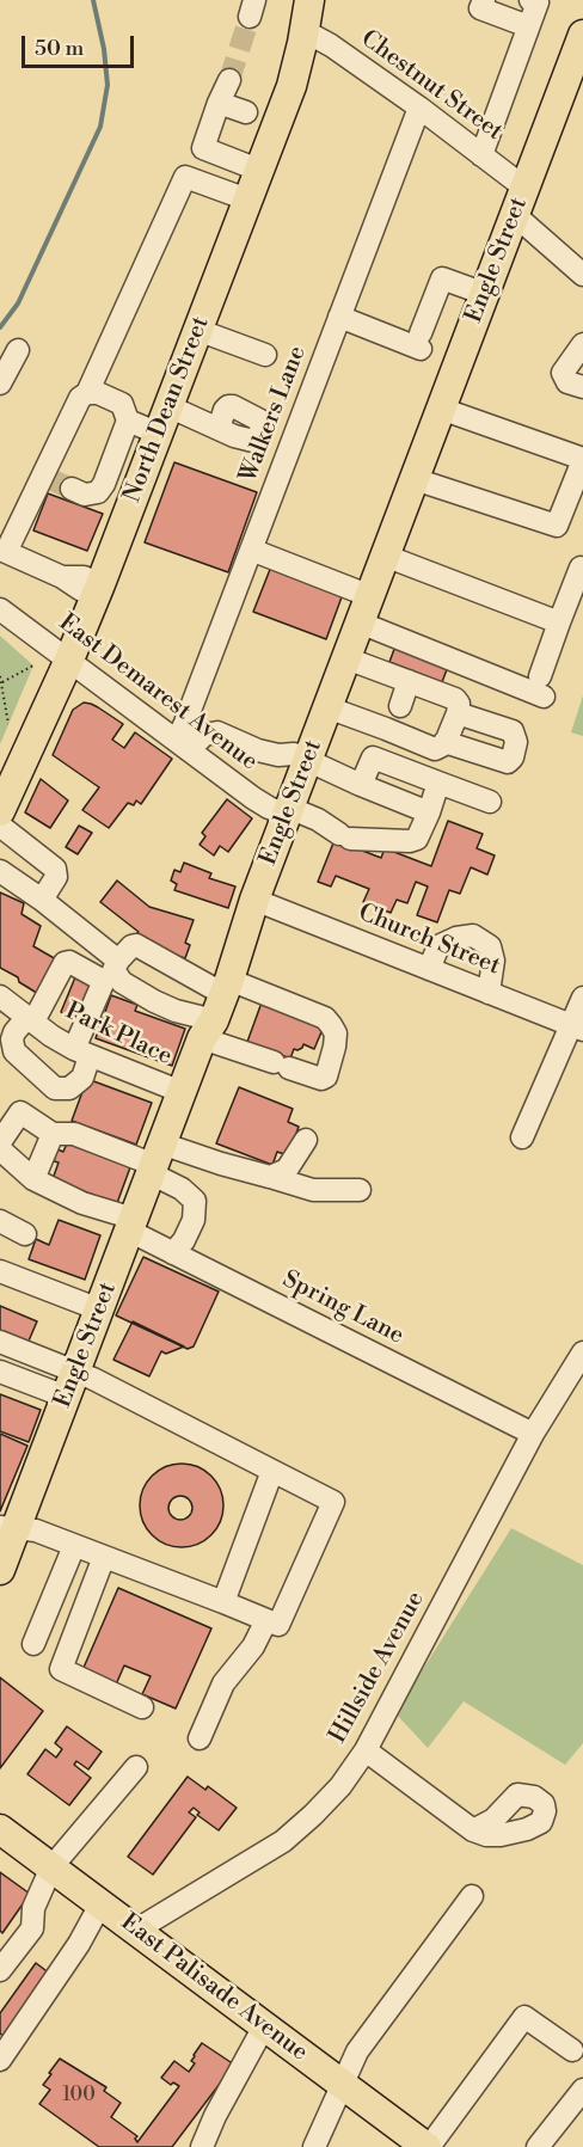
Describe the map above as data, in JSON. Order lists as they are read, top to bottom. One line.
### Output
{"streets":{"main road":["Engle Street","North Dean Street","East Palisade Avenue"],"street":["Chestnut Street","Walkers Lane","East Demarest Avenue","Church Street","Park Place","Spring Lane","Hillside Avenue"]},"crossings":[["Chestnut Street","Engle Street"],["Chestnut Street","North Dean Street"],["Chestnut Street","Walkers Lane"],["Engle Street","East Demarest Avenue"],["Engle Street","Church Street"],["Engle Street","Park Place"],["Engle Street","Spring Lane"],["North Dean Street","East Demarest Avenue"],["Walkers Lane","East Demarest Avenue"],["Spring Lane","Hillside Avenue"],["Hillside Avenue","East Palisade Avenue"]],"house_numbers":["100"],"scale_bar":"50 m"}
